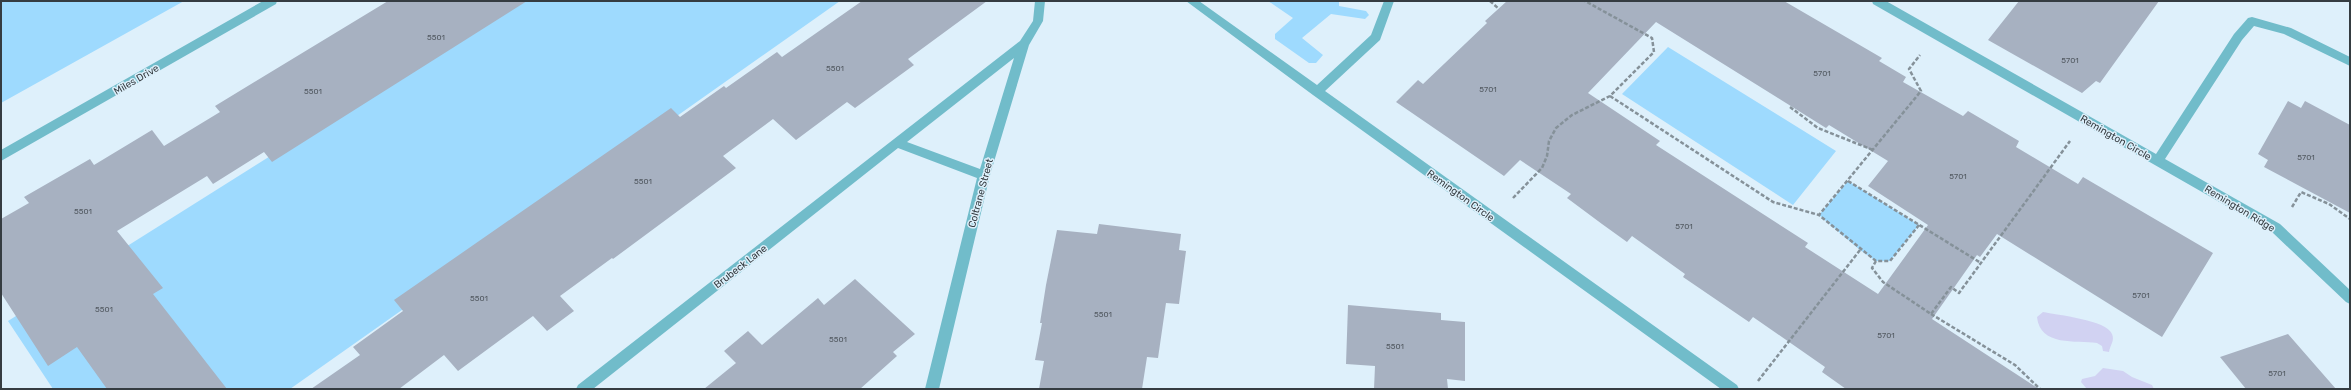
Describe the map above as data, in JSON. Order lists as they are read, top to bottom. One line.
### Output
{"streets":{"lane":["Miles Drive","Remington Circle","Coltrane Street","Remington Ridge","Brubeck Lane"]},"crossings":[["Remington Circle","Remington Ridge"],["Coltrane Street","Brubeck Lane"]],"house_numbers":["5501","5701","5501","5701","5701","5501","5701","5701","5501","5501","5701","5701","5501","5501","5501","5701","5501","5501","5701"]}
